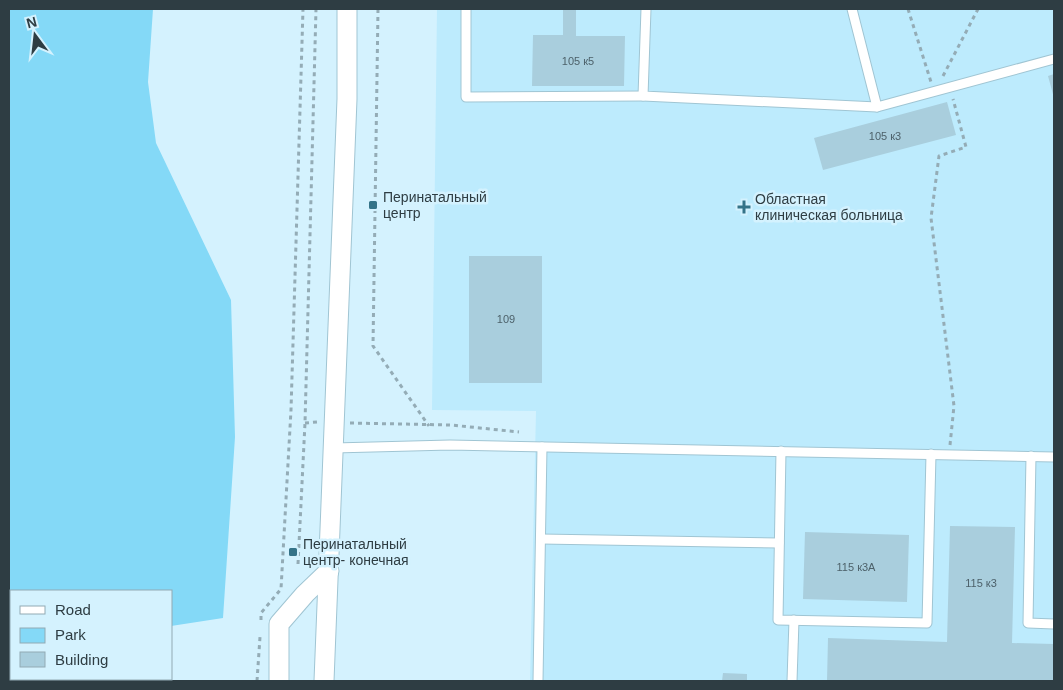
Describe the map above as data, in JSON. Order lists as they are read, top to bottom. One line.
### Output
{"places":{"transit":["Перинатальный центр","Перинатальный центр- конечная"],"health":["Областная клиническая больница"]},"house_numbers":["105 к5","105 к3","109","115 к3А","115 к3"],"legend":["Road","Park","Building"],"north":"top"}
